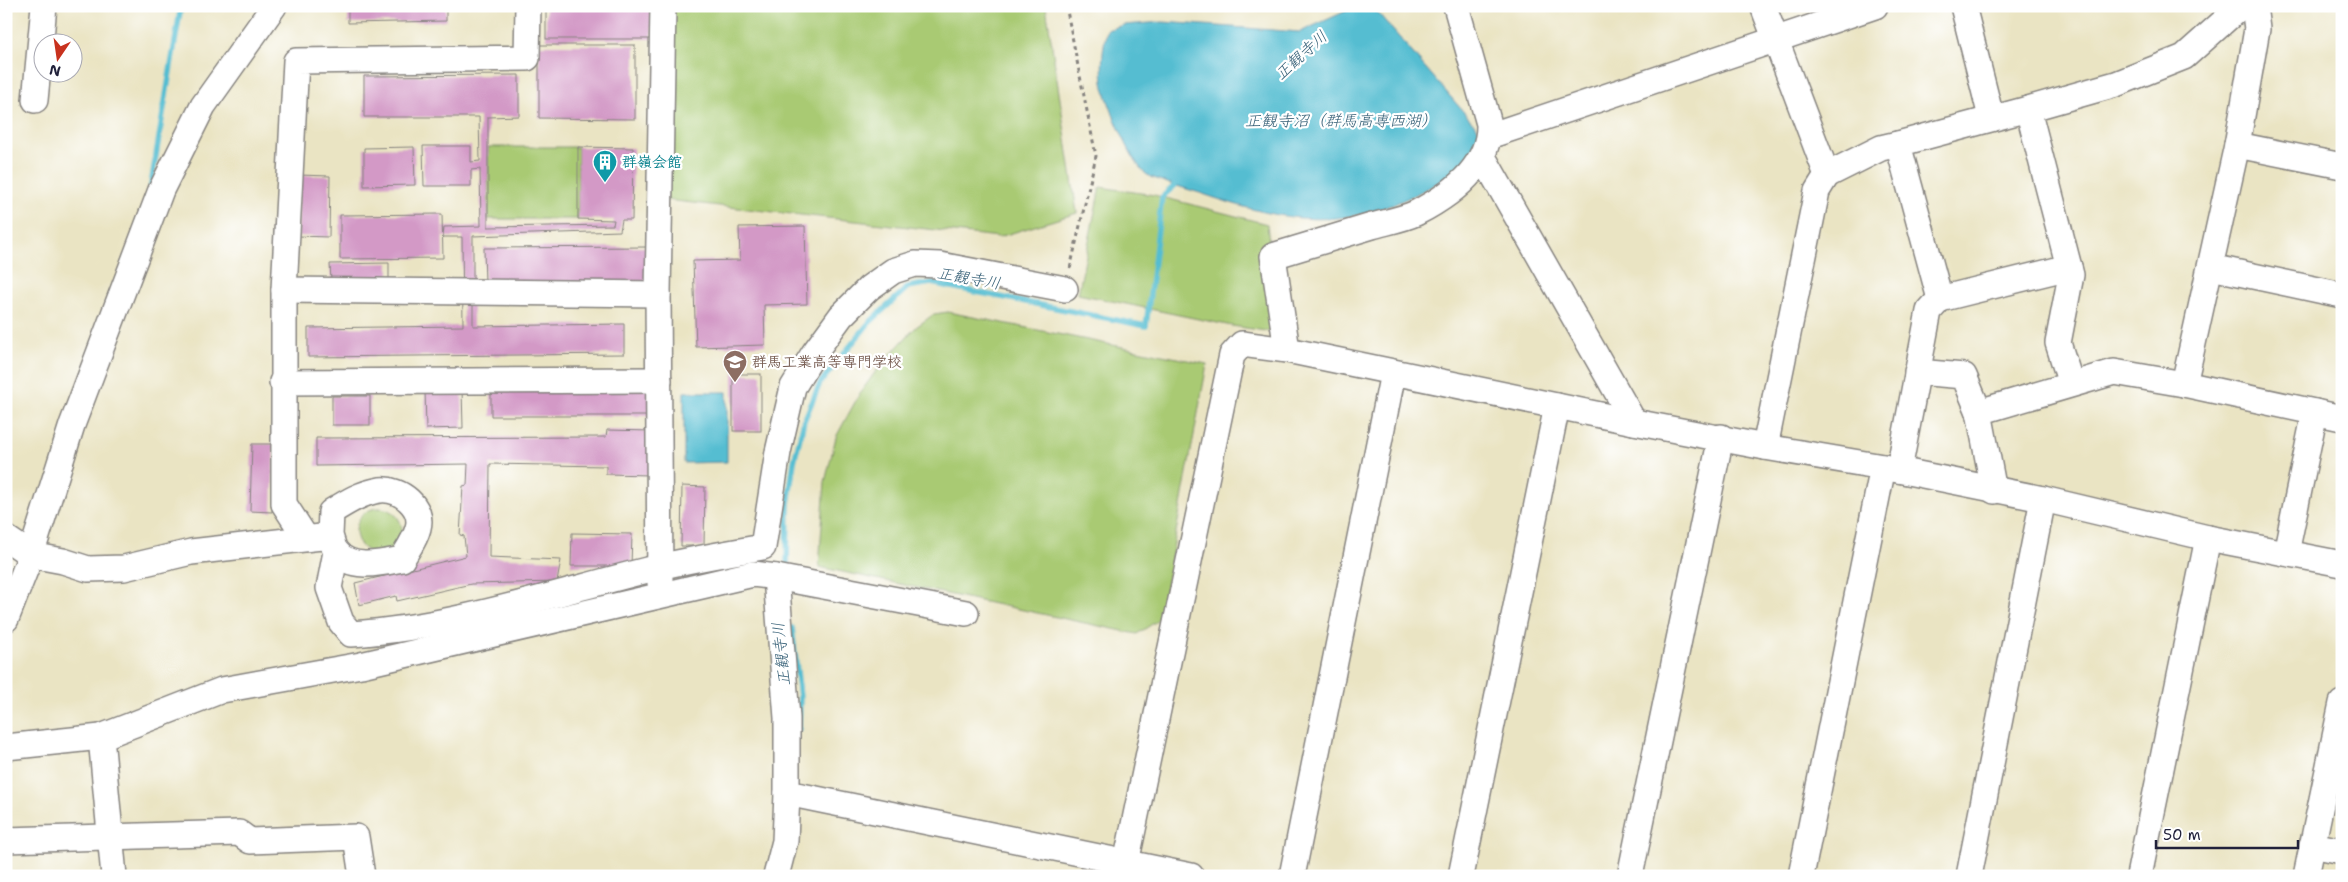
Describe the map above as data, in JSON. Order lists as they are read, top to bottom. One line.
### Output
{"water":["正観寺川","正観寺沼（群馬高専西湖）"],"places":{"building":["群嶺会館"],"school or university":["群馬工業高等専門学校"]},"scale_bar":"50 m","north":"bottom"}
